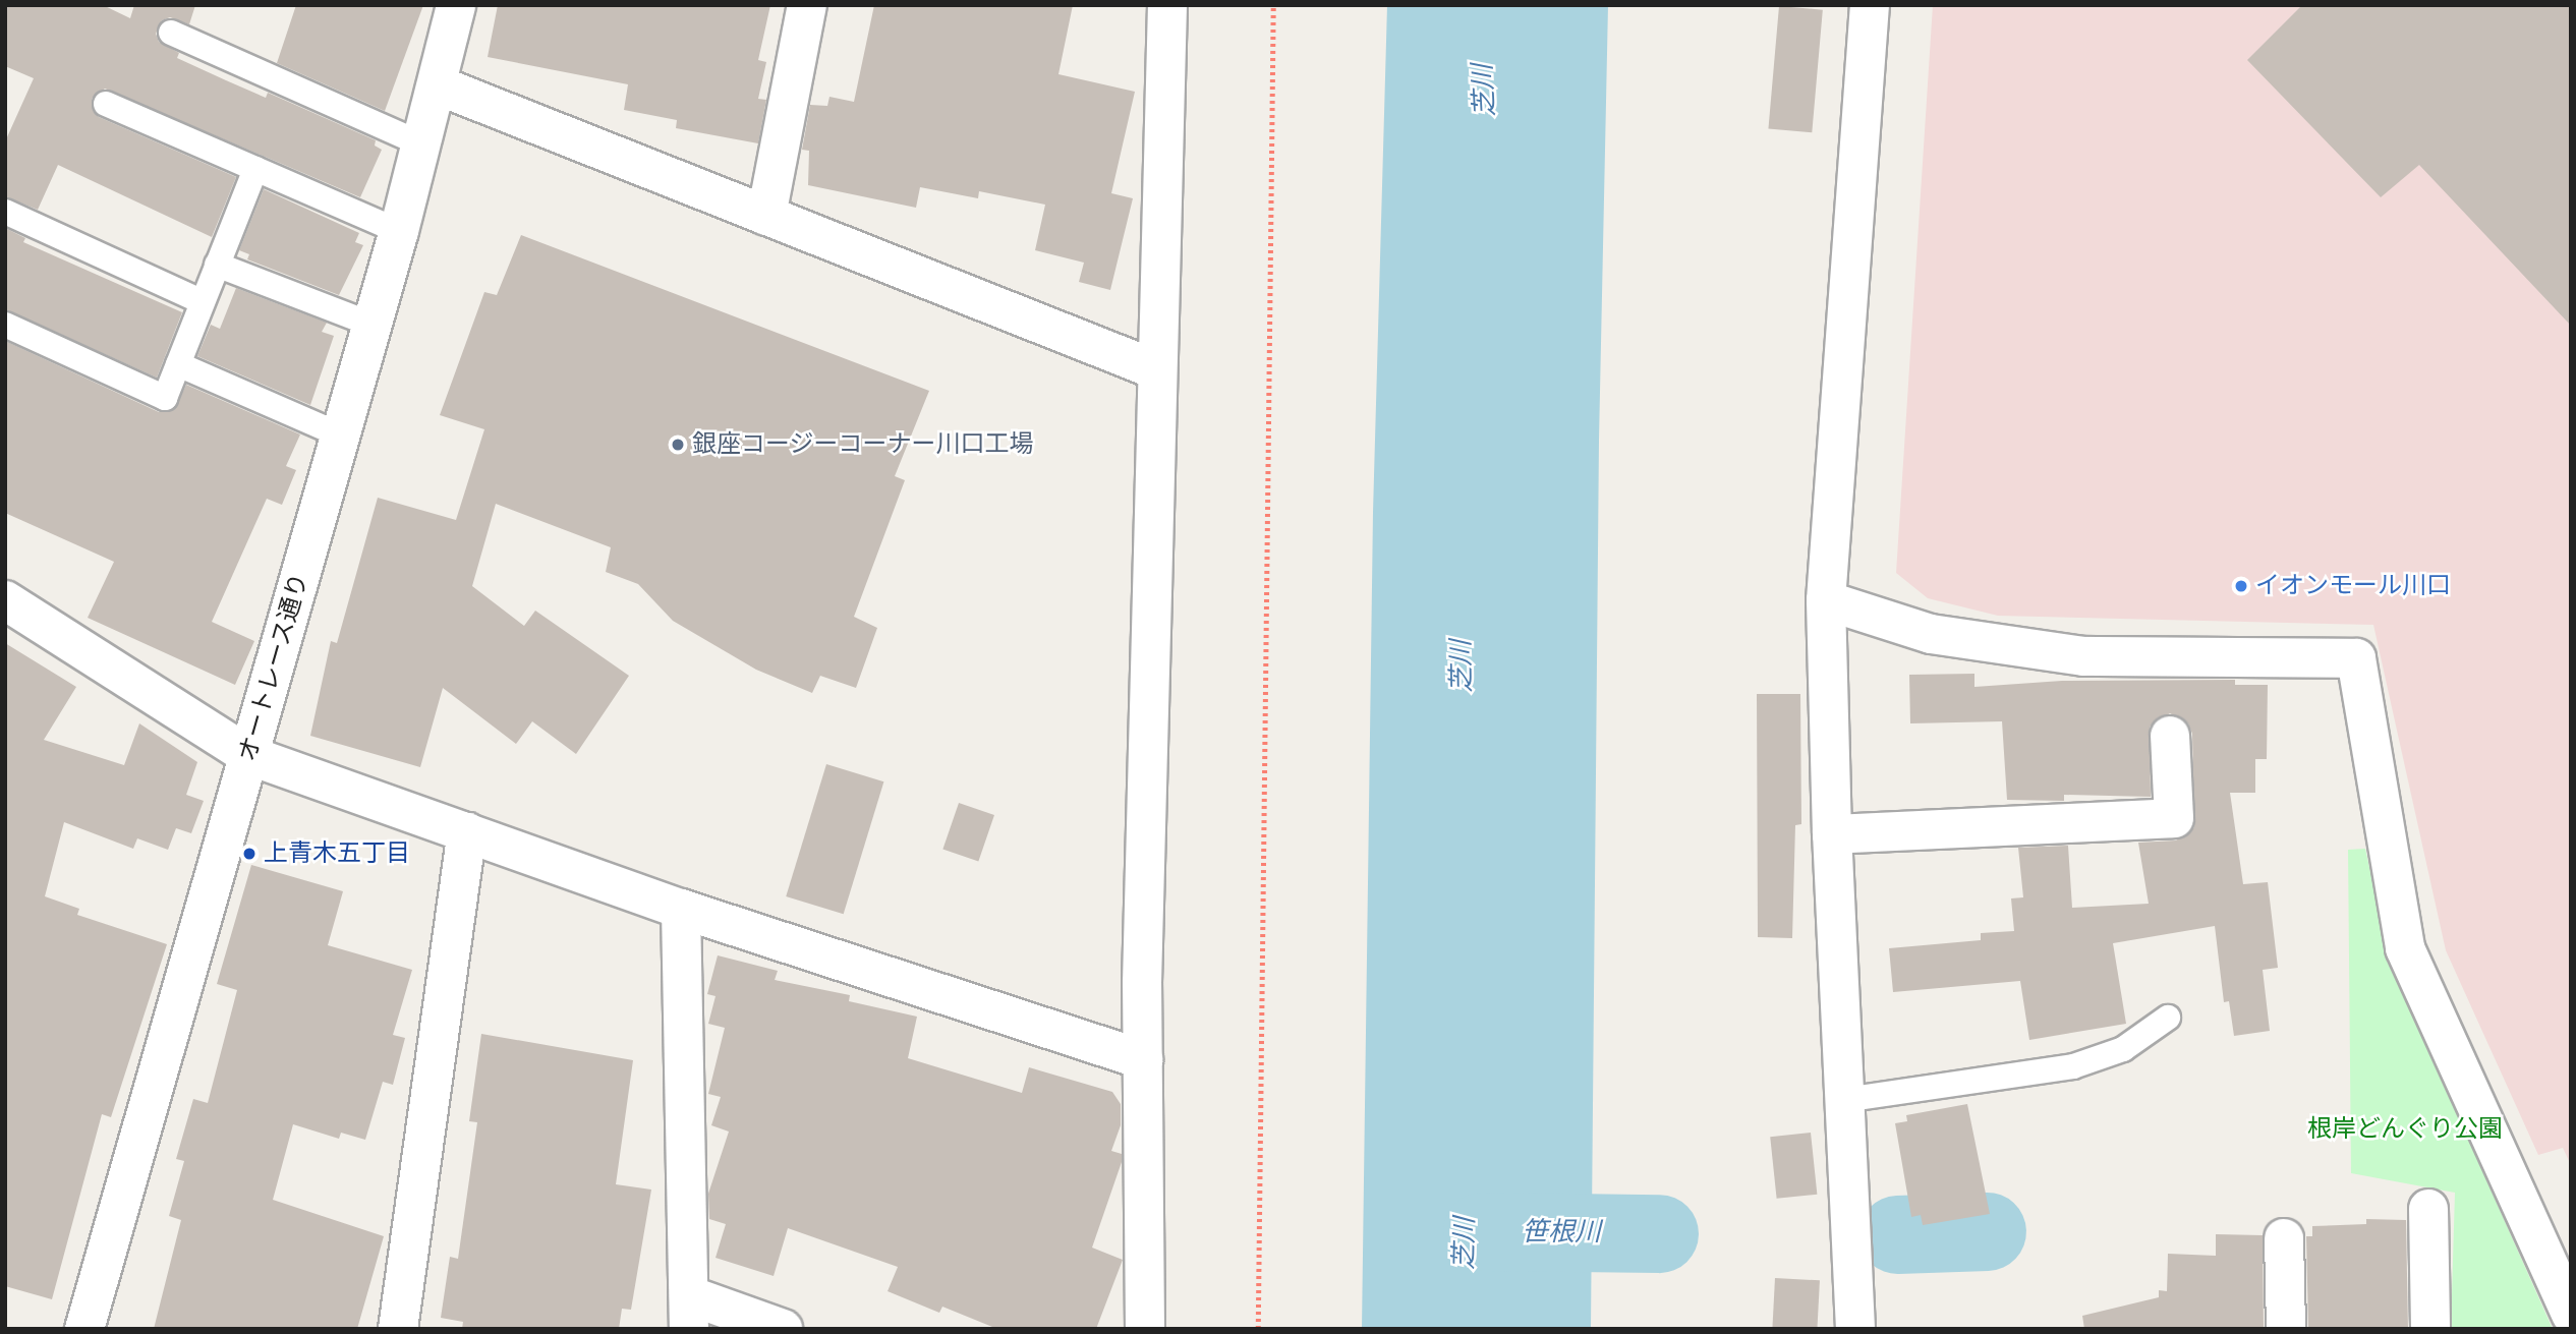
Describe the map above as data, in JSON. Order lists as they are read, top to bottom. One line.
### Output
{"streets":{"street":["オートレース通り"]},"water":["芝川","笹根川"],"parks":["根岸どんぐり公園"],"places":["銀座コージーコーナー川口工場","イオンモール川口","上青木五丁目"]}
